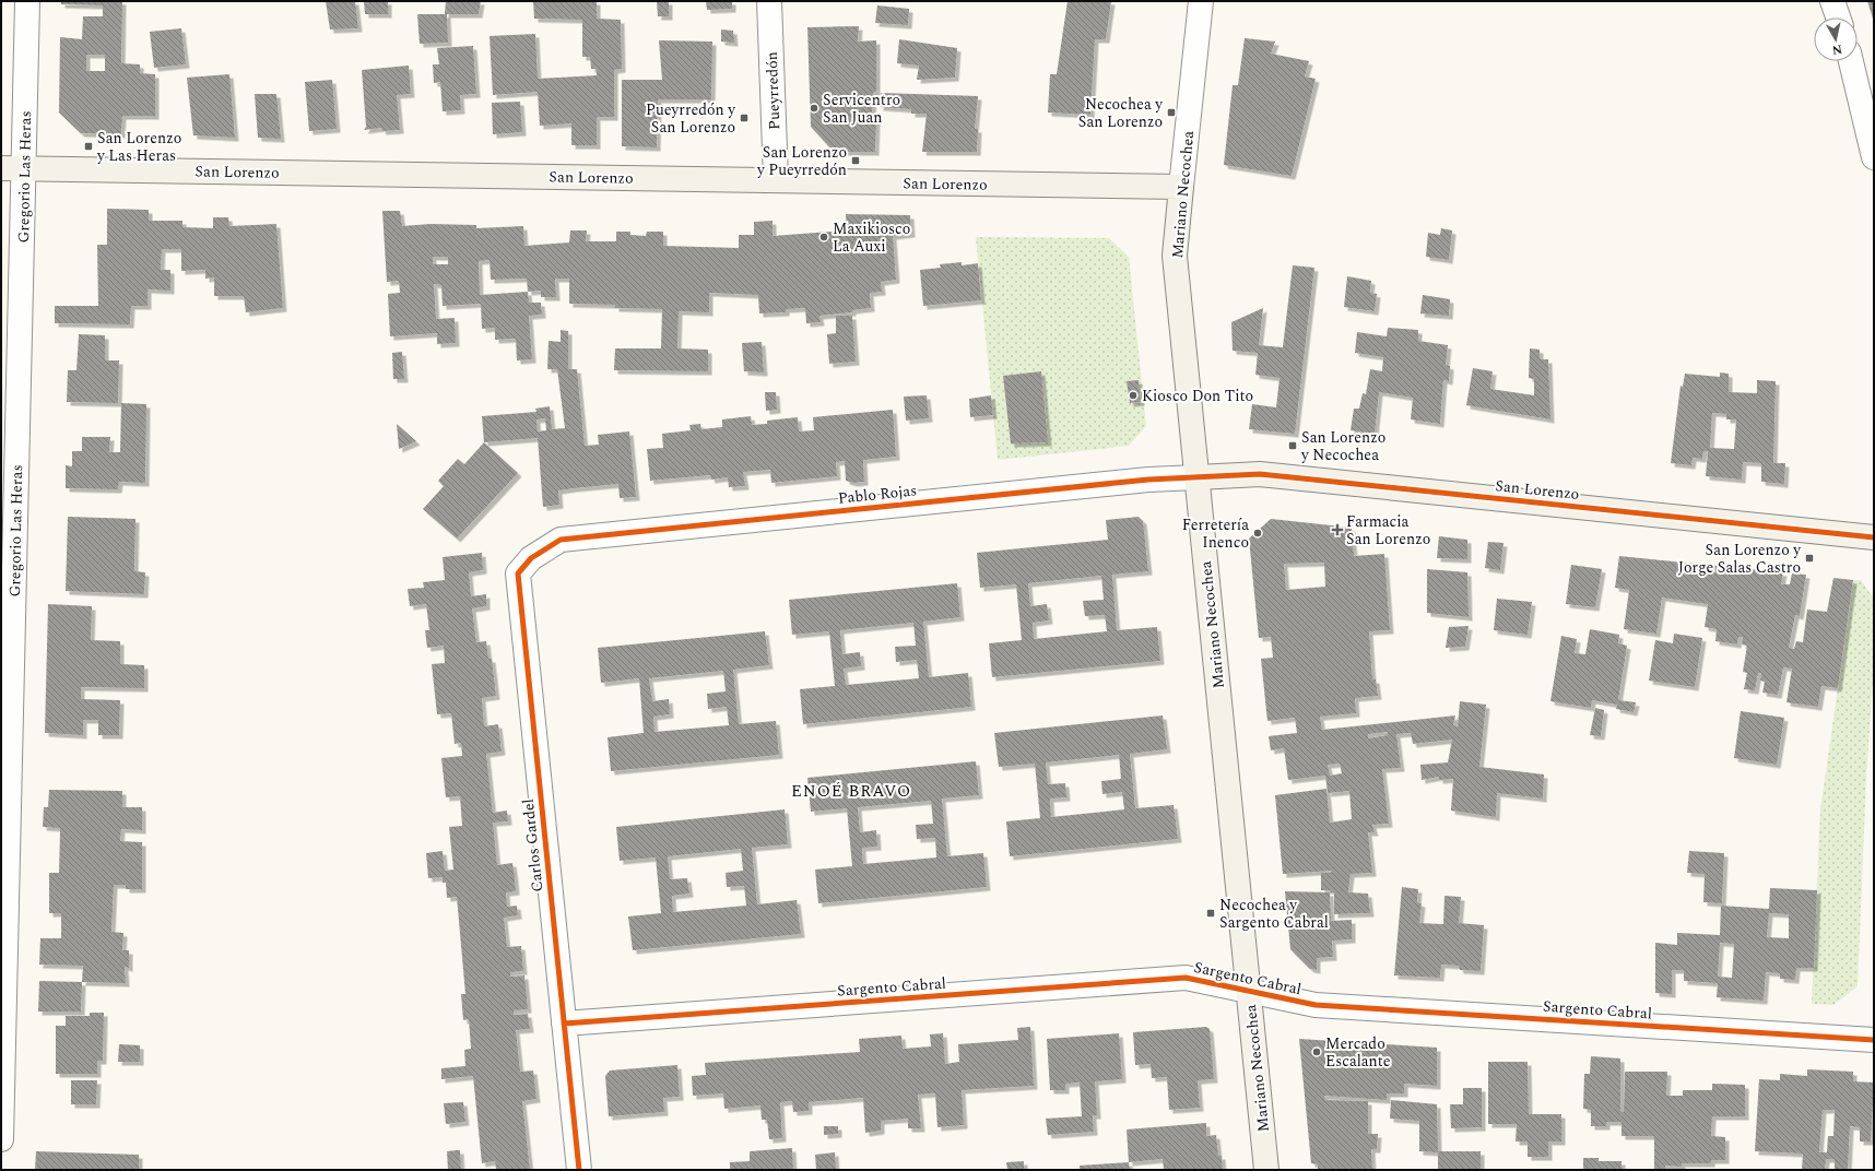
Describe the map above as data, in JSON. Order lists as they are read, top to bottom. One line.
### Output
{"streets":{"main road":["San Lorenzo","Mariano Necochea"],"street":["Pueyrredón","Gregorio Las Heras","Pablo Rojas","Carlos Gardel","Sargento Cabral"]},"crossings":[["Pueyrredón","San Lorenzo"],["San Lorenzo","Gregorio Las Heras"],["San Lorenzo","Mariano Necochea"],["San Lorenzo","Pablo Rojas"],["Mariano Necochea","Pablo Rojas"],["Mariano Necochea","Sargento Cabral"],["Pablo Rojas","Carlos Gardel"],["Carlos Gardel","Sargento Cabral"]],"districts":["ENOÉ BRAVO"],"places":{"other":["Servicentro San Juan","Maxikiosco La Auxi","Kiosco Don Tito","Ferretería Inenco","Mercado Escalante"],"transit":["Necochea y San Lorenzo","Pueyrredón y San Lorenzo","San Lorenzo y Las Heras","San Lorenzo y Pueyrredón","San Lorenzo y Necochea","San Lorenzo y Jorge Salas Castro","Necochea y Sargento Cabral"],"health":["Farmacia San Lorenzo"]},"north":"bottom"}
